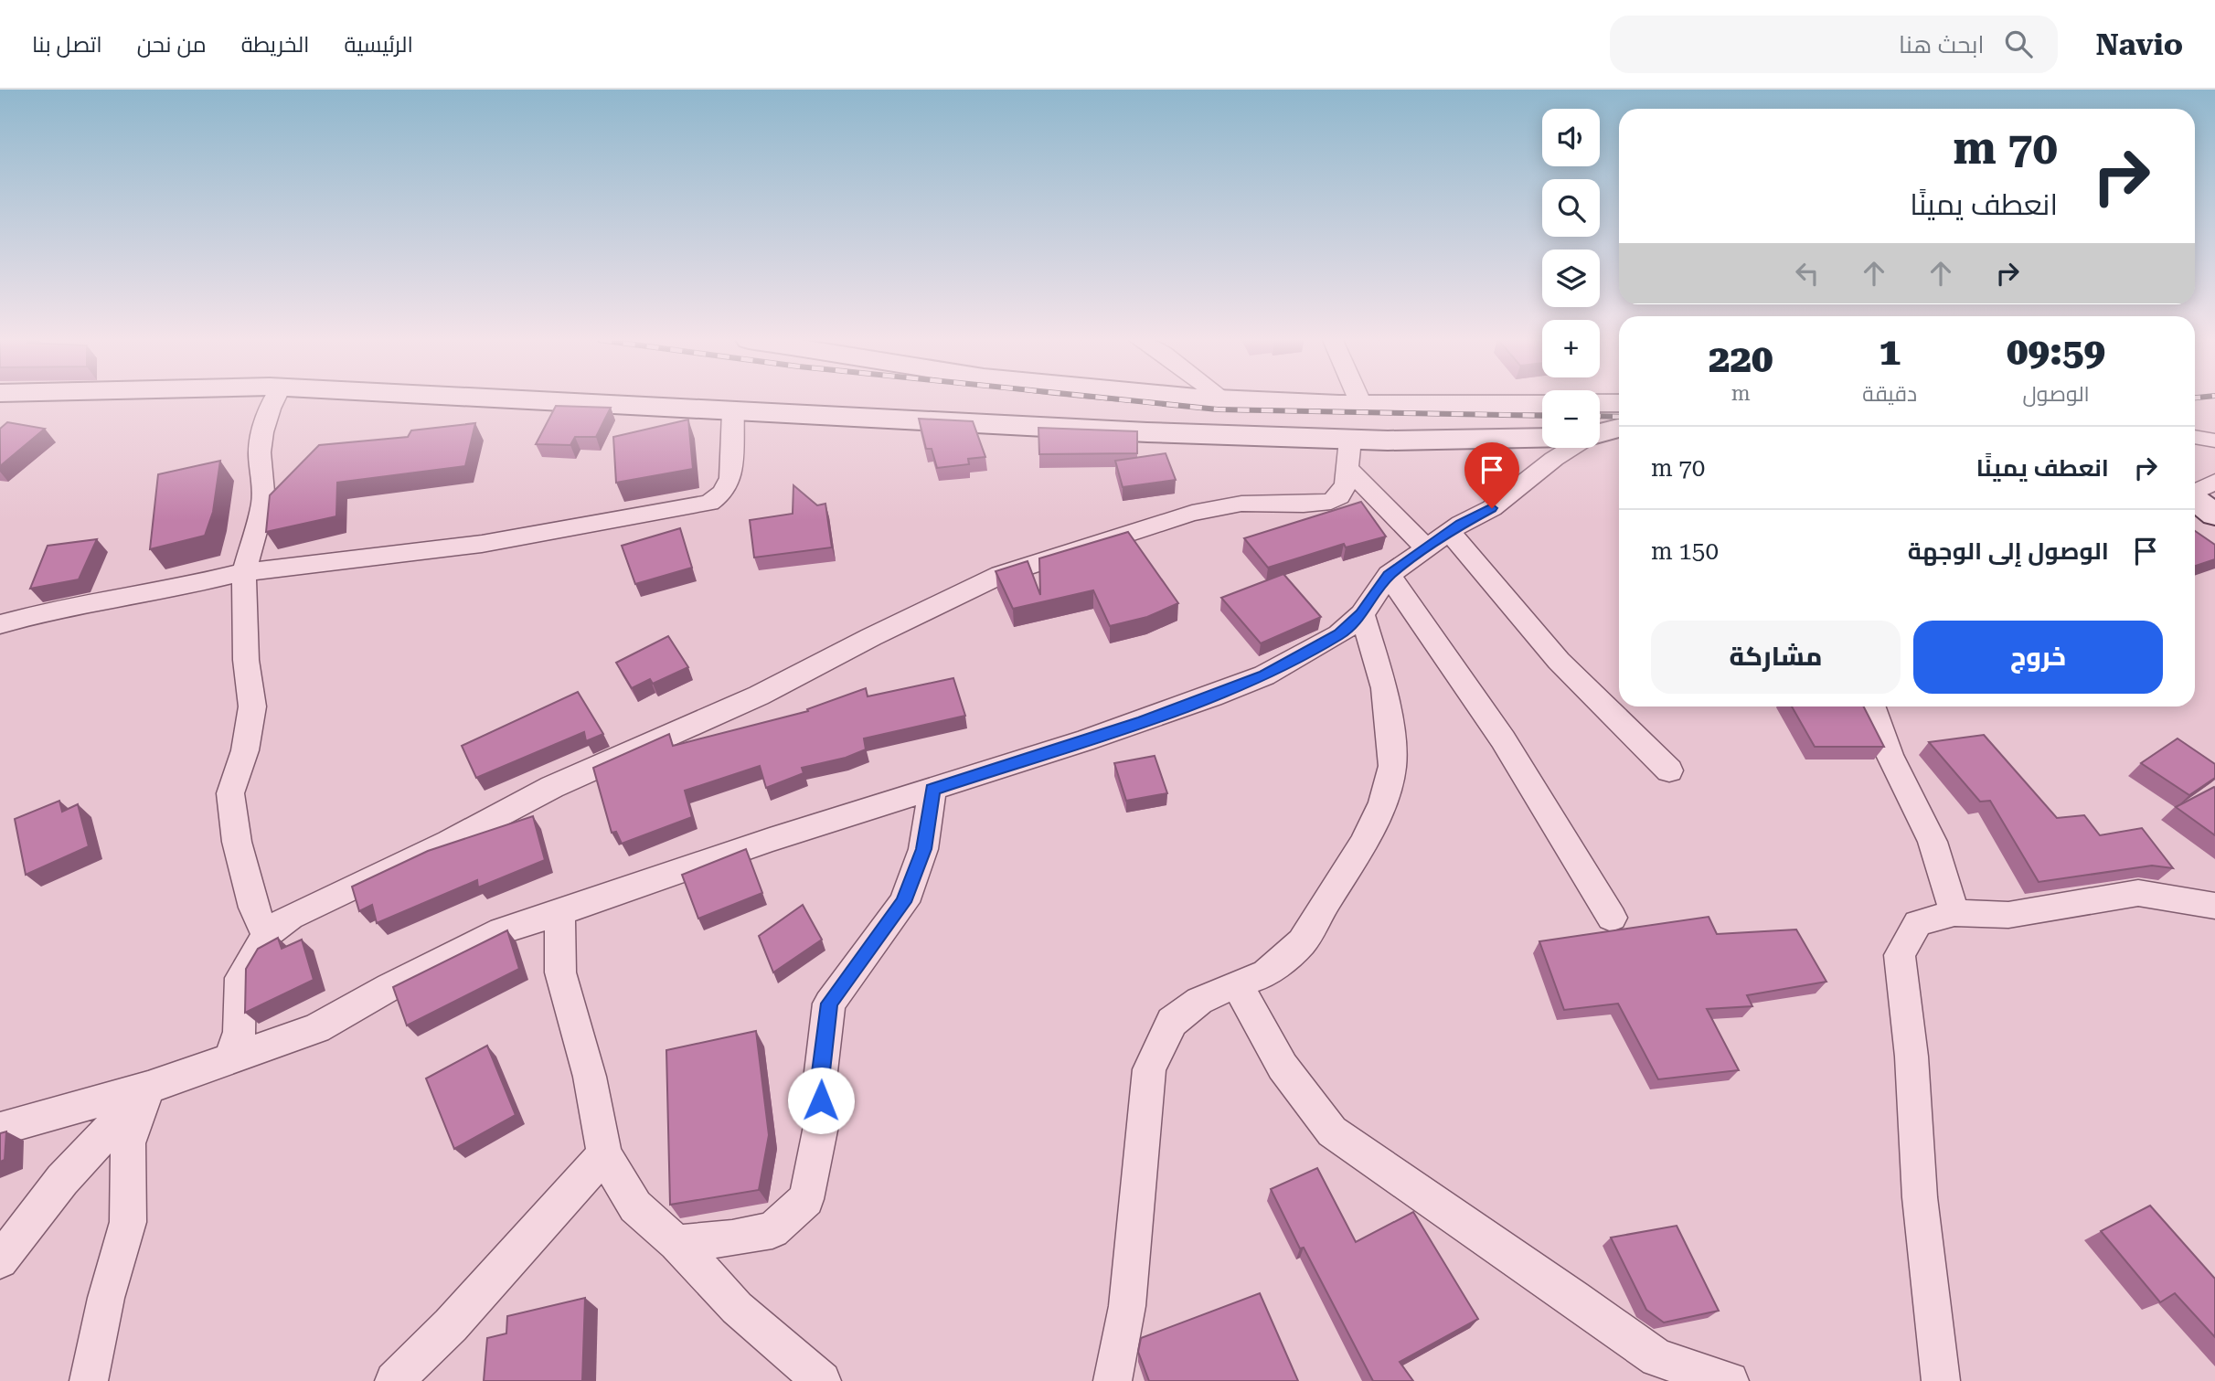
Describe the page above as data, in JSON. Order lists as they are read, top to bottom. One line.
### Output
{"page":{"header":"Navio","search":"ابحث هنا","nav":["الرئيسية","الخريطة","من نحن","اتصل بنا"],"map_buttons":["+","−"],"turn":["70 m","انعطف يمينًا"],"eta":["09:59","الوصول","1","دقيقة","220","m"],"list":[{"name":"انعطف يمينًا","value":"70 m"},{"name":"الوصول إلى الوجهة","value":"150 m"}],"buttons":["خروج","مشاركة"]}}
